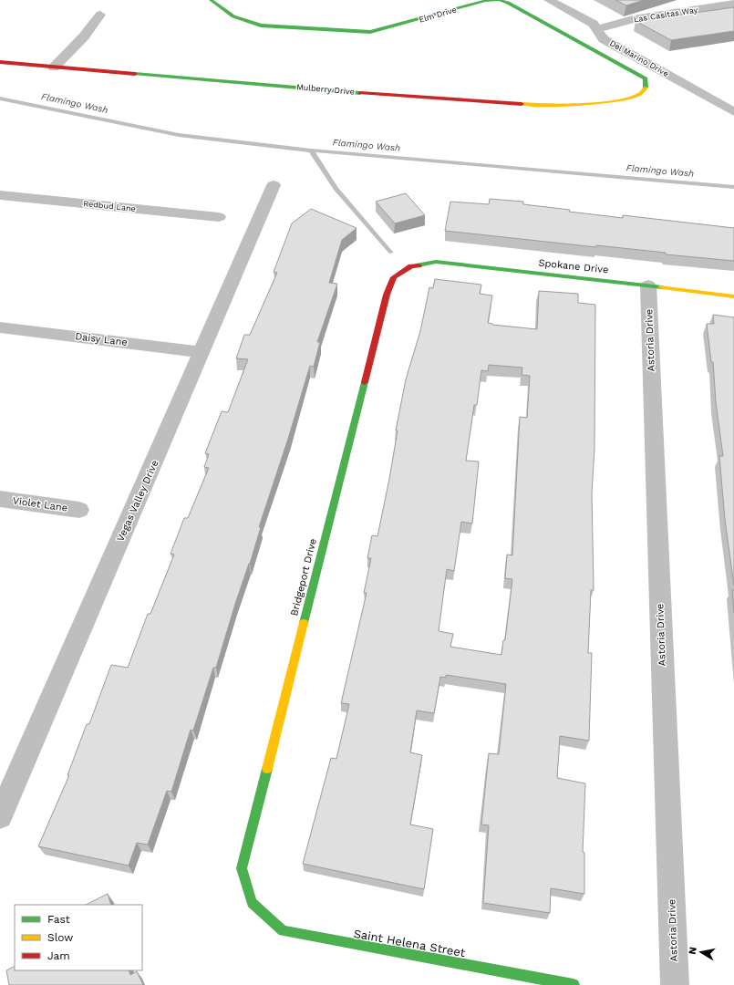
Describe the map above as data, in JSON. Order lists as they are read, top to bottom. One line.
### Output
{"streets":{"street":["Elm Drive","Las Casitas Way","Del Marino Drive","Mulberry Drive","Redbud Lane","Spokane Drive","Daisy Lane","Astoria Drive","Vegas Valley Drive","Violet Lane","Bridgeport Drive","Saint Helena Street"]},"crossings":[["Elm Drive","Mulberry Drive"],["Las Casitas Way","Del Marino Drive"],["Spokane Drive","Astoria Drive"],["Spokane Drive","Bridgeport Drive"],["Daisy Lane","Vegas Valley Drive"],["Bridgeport Drive","Saint Helena Street"]],"water":["Flamingo Wash"],"legend":["Fast","Slow","Jam"],"north":"left"}
